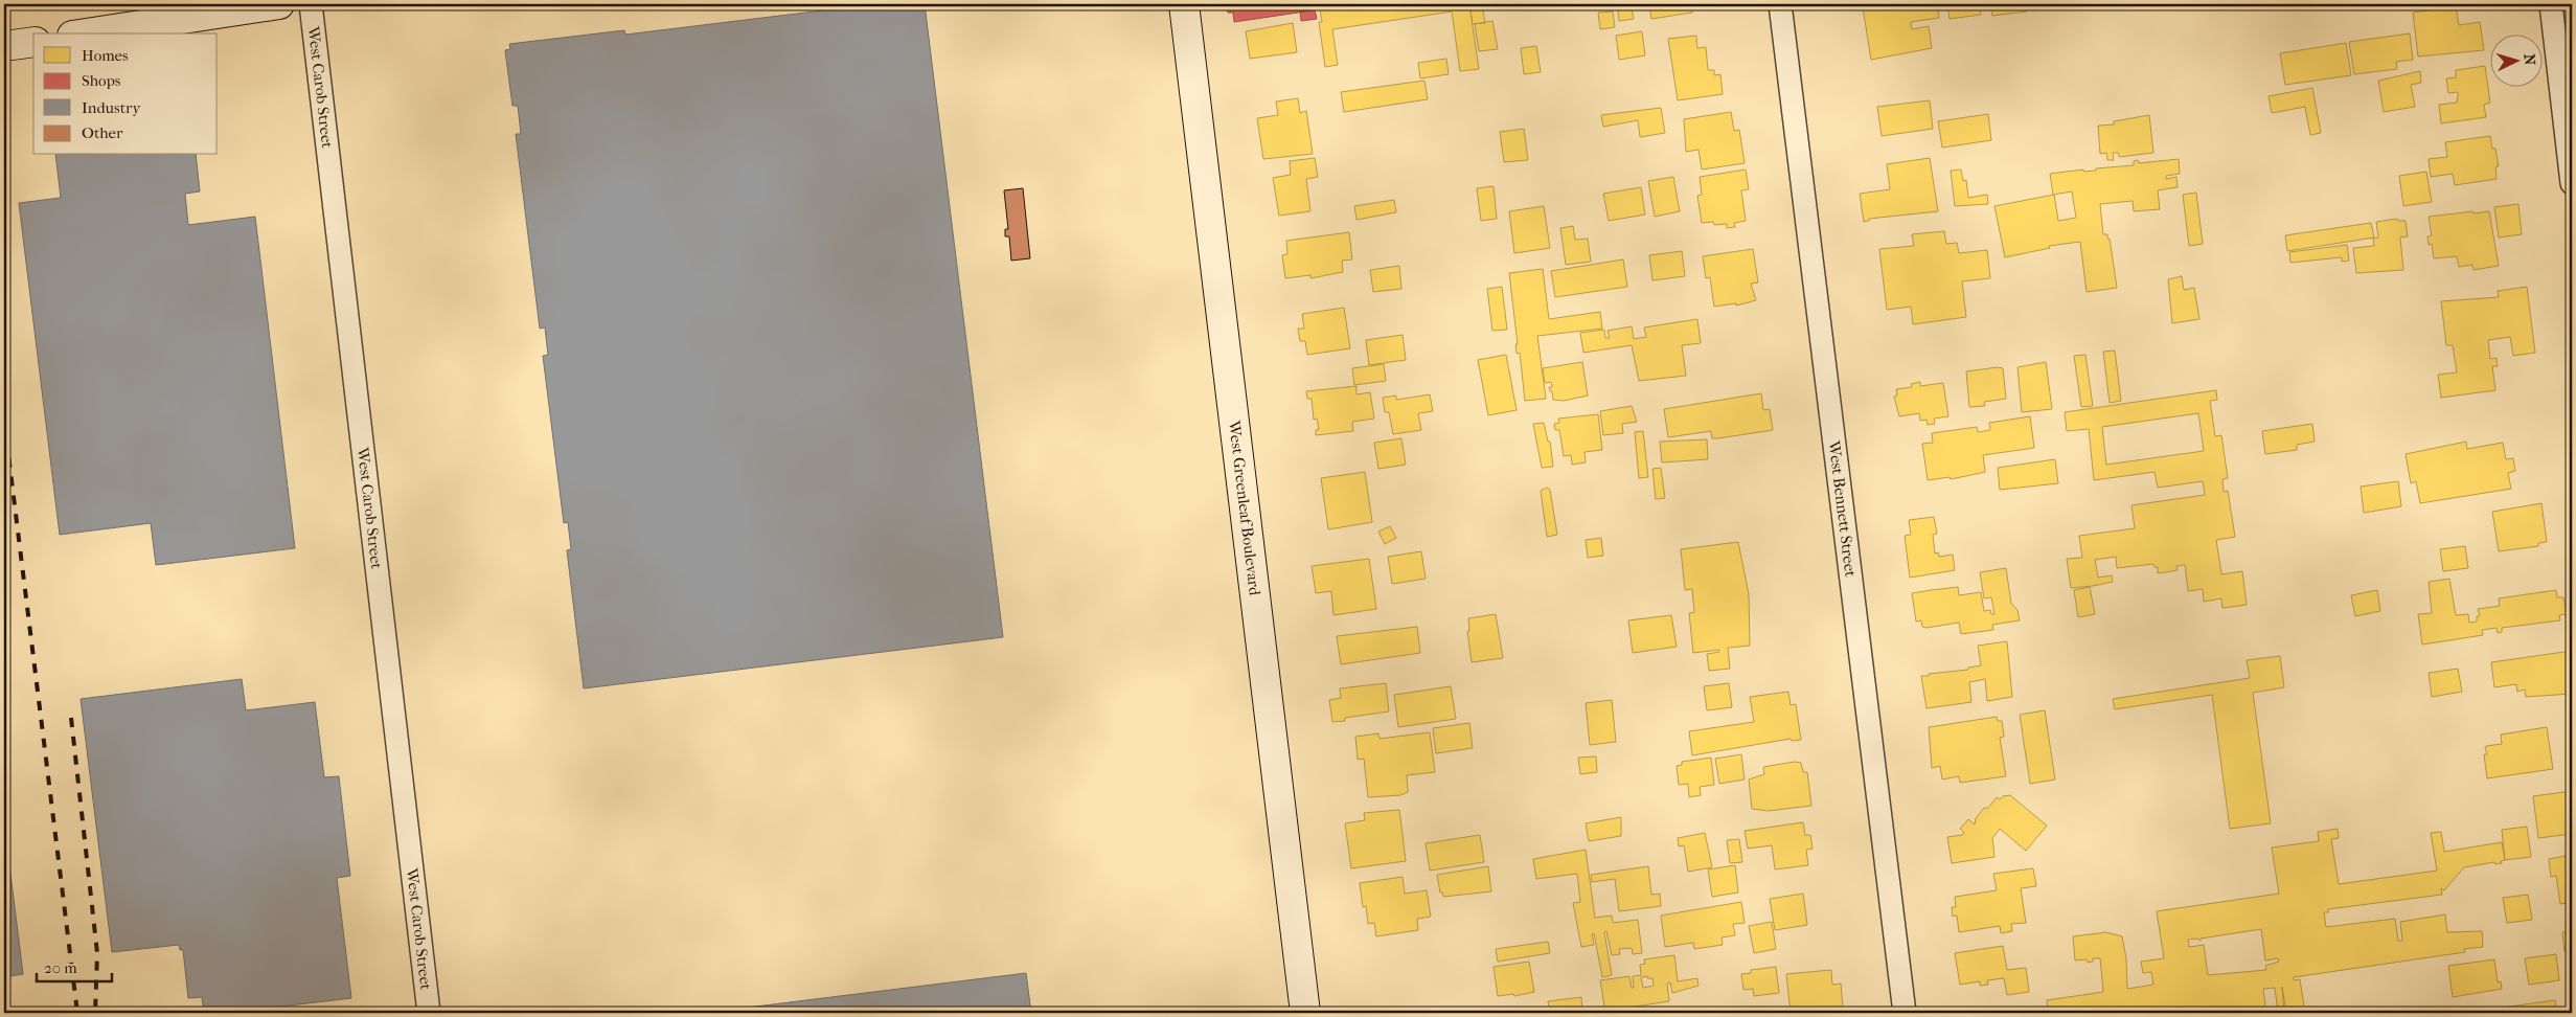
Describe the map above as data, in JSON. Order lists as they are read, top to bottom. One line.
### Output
{"streets":{"street":["West Carob Street","West Greenleaf Boulevard","West Bennett Street"]},"legend":["Homes","Shops","Industry","Other"],"scale_bar":"20 m","north":"right"}
